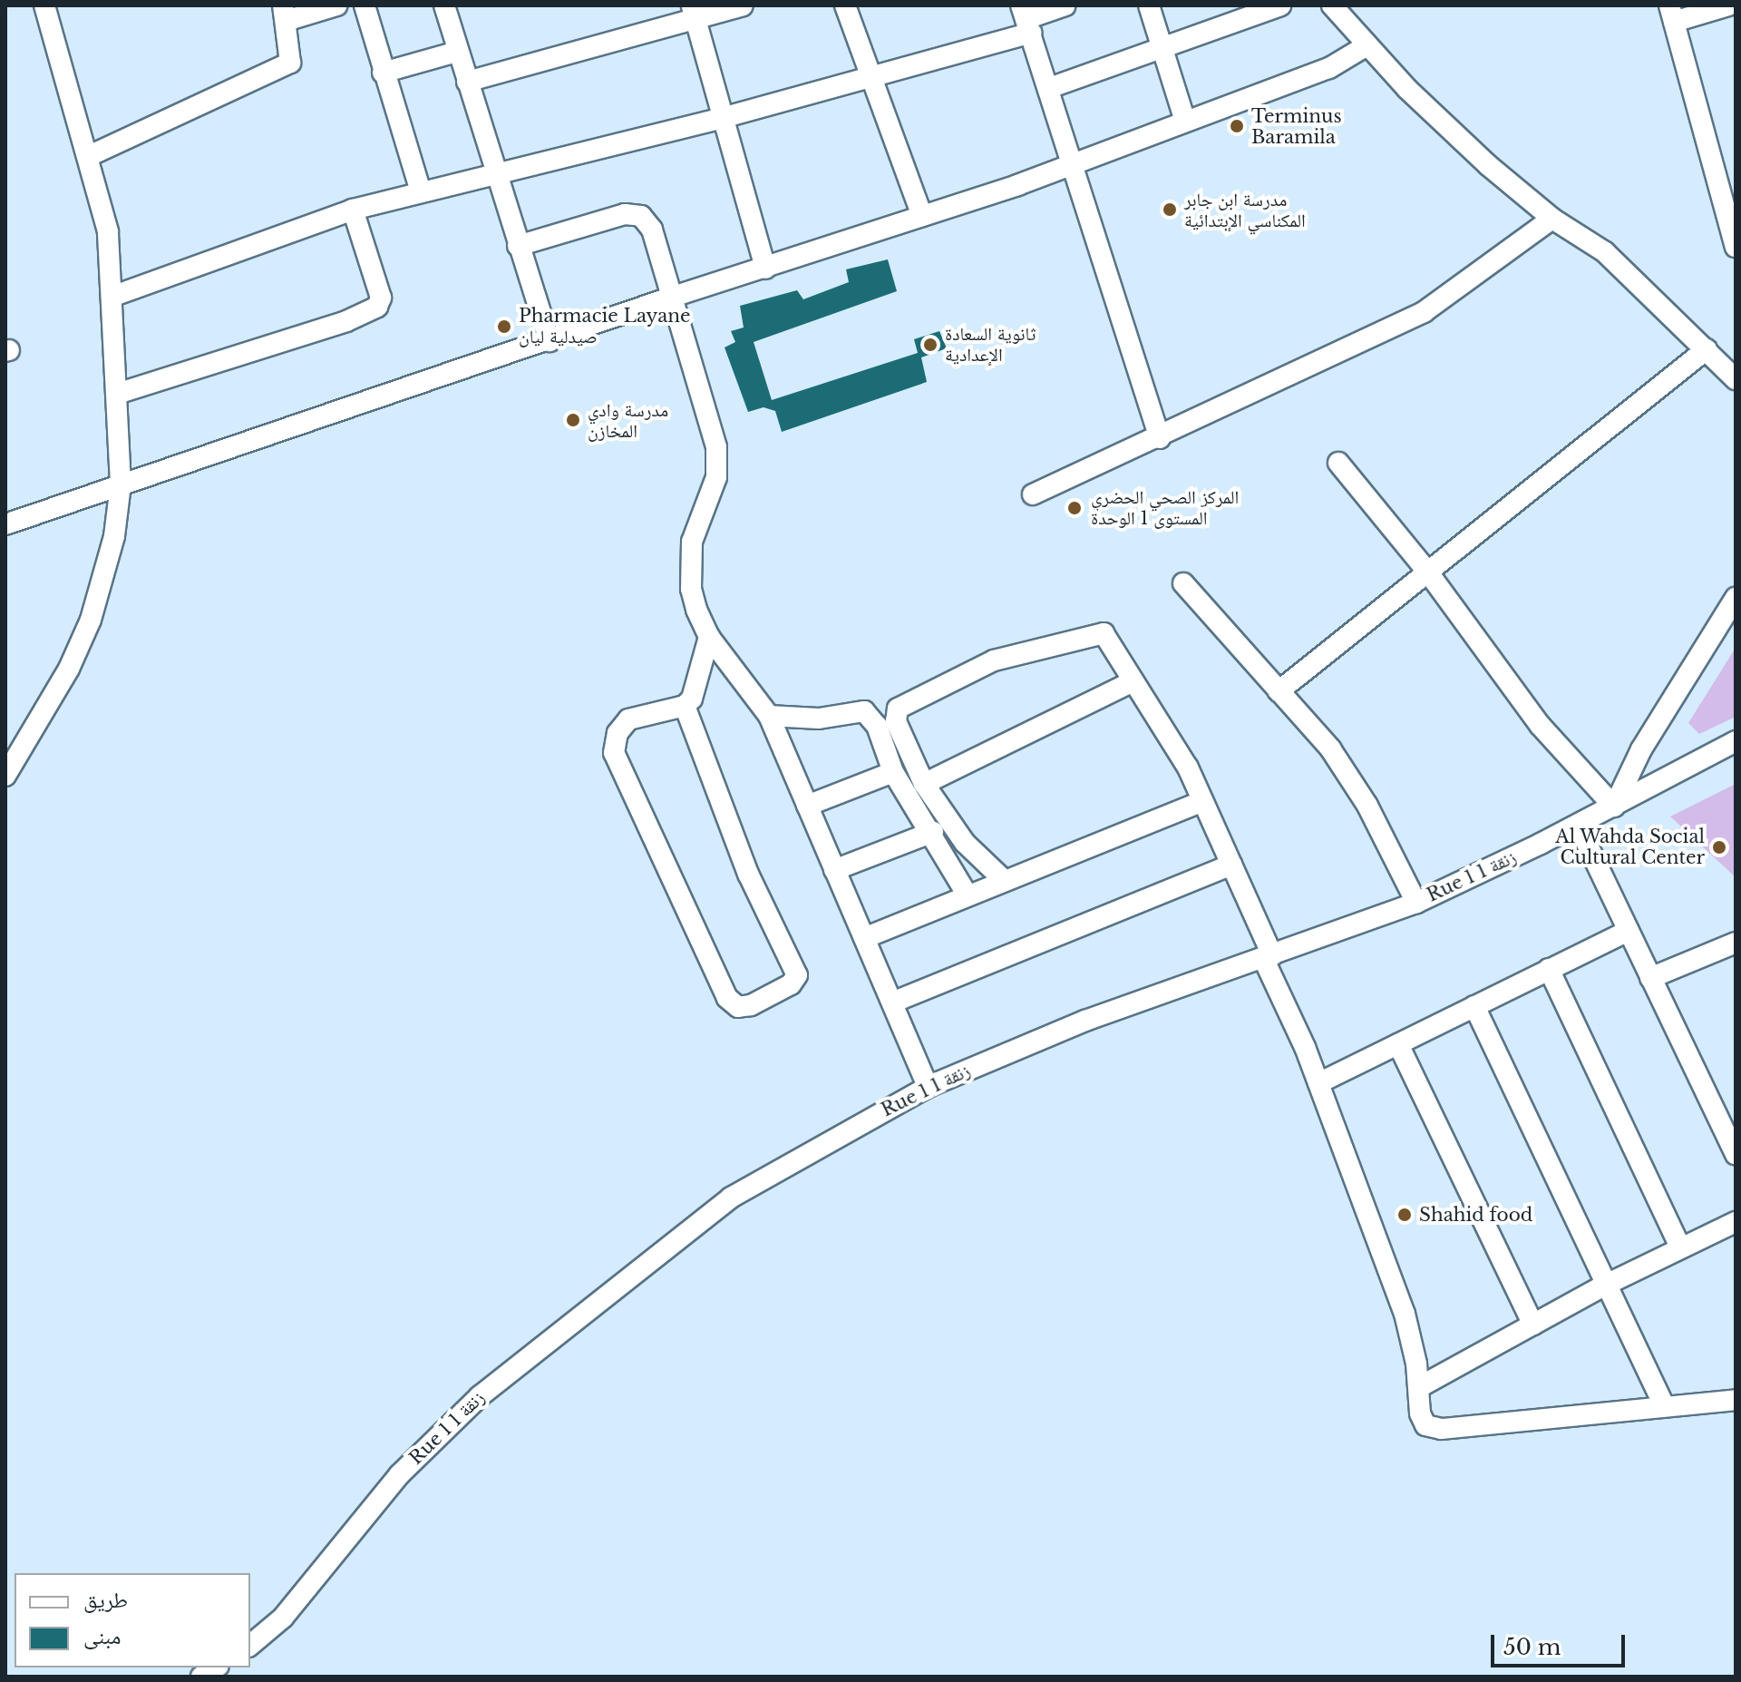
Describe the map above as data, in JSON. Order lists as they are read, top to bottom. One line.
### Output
{"streets":{"street":["Rue 1 زنقة 1"]},"places":["Terminus Baramila","مدرسة ابن جابر المكناسي الإبتدائية","Pharmacie Layane صيدلية ليان","ثانوية السعادة الإعدادية","مدرسة وادي المخازن","المركز الصحي الحضري المستوى 1 الوحدة","Al Wahda Social Cultural Center","Shahid food"],"legend":["طريق","مبنى"],"scale_bar":"50 m"}
